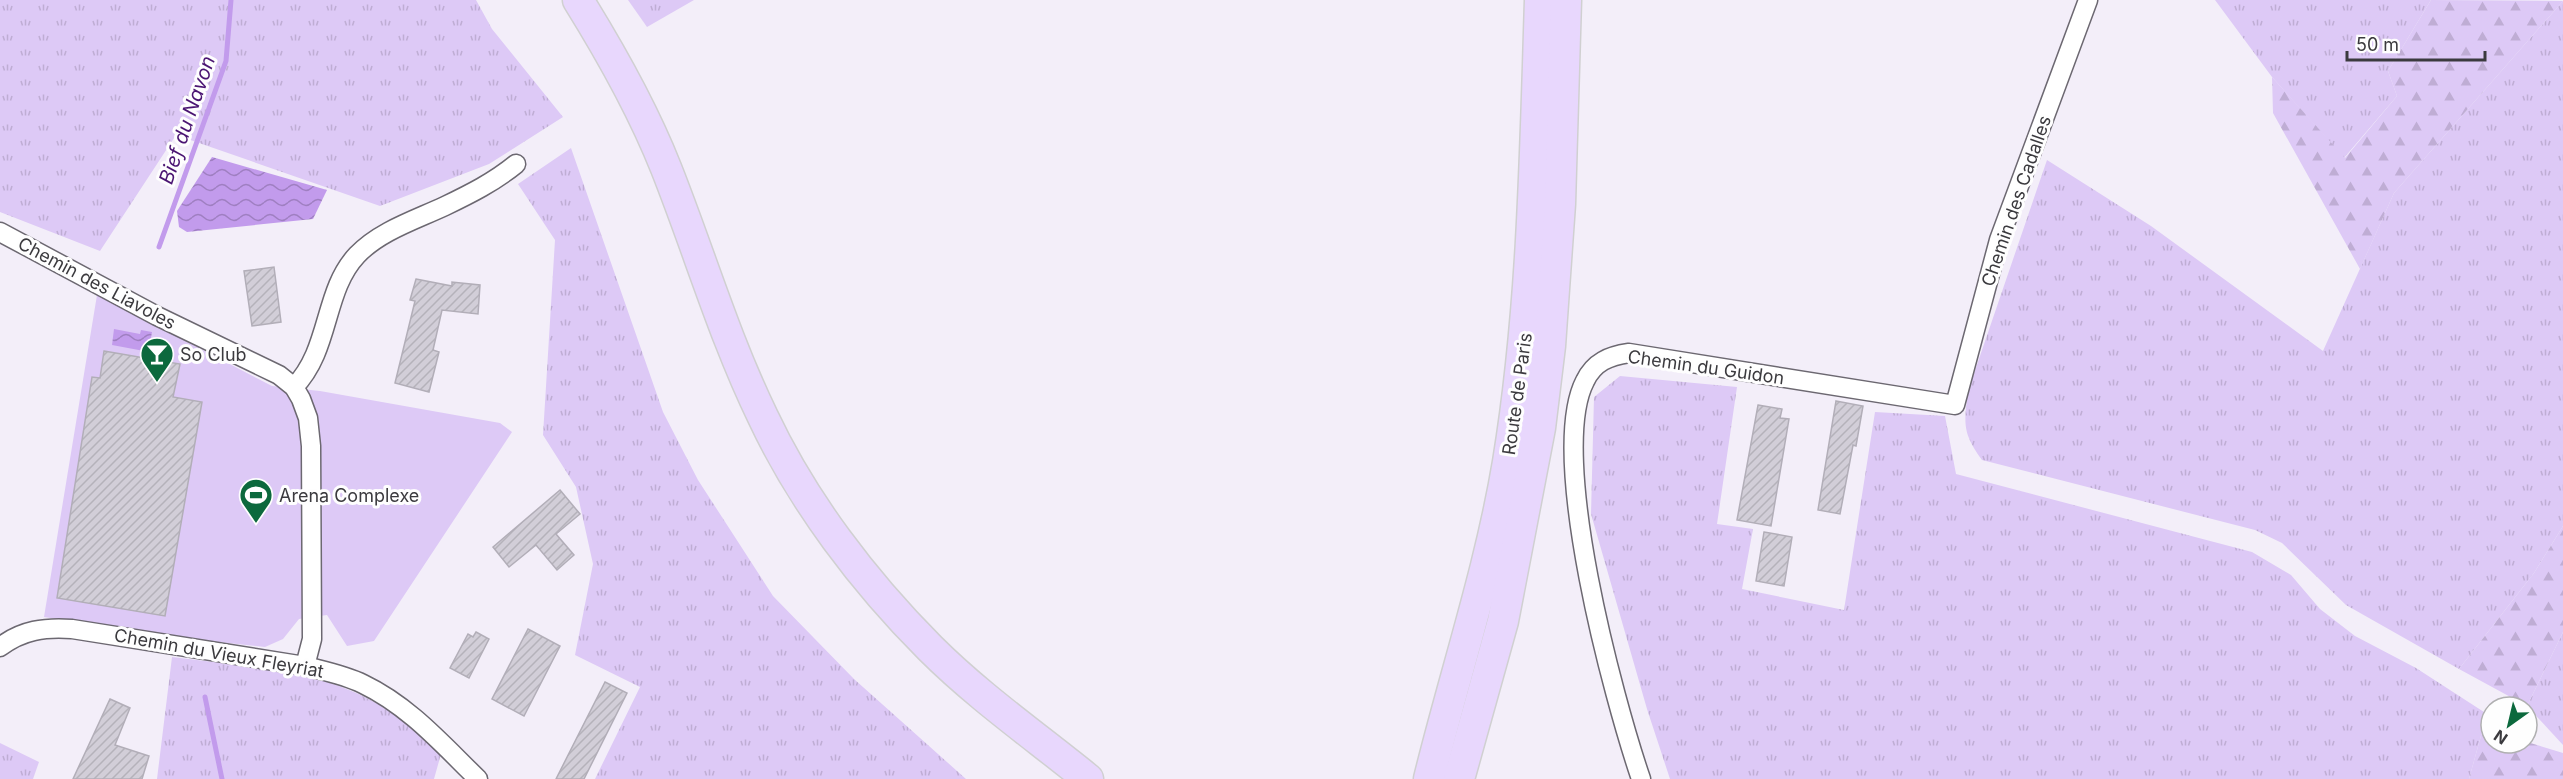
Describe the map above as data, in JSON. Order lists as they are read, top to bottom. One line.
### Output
{"streets":{"main road":["Route de Paris"],"street":["Chemin des Cadalles","Chemin des Liavoles","Chemin du Guidon","Chemin du Vieux Fleyriat"]},"crossings":[["Chemin des Cadalles","Chemin du Guidon"],["Chemin des Liavoles","Chemin du Vieux Fleyriat"]],"water":["Bief du Navon"],"places":{"bar":["So Club"],"sports":["Arena Complexe"]},"scale_bar":"50 m","north":"bottom left"}
